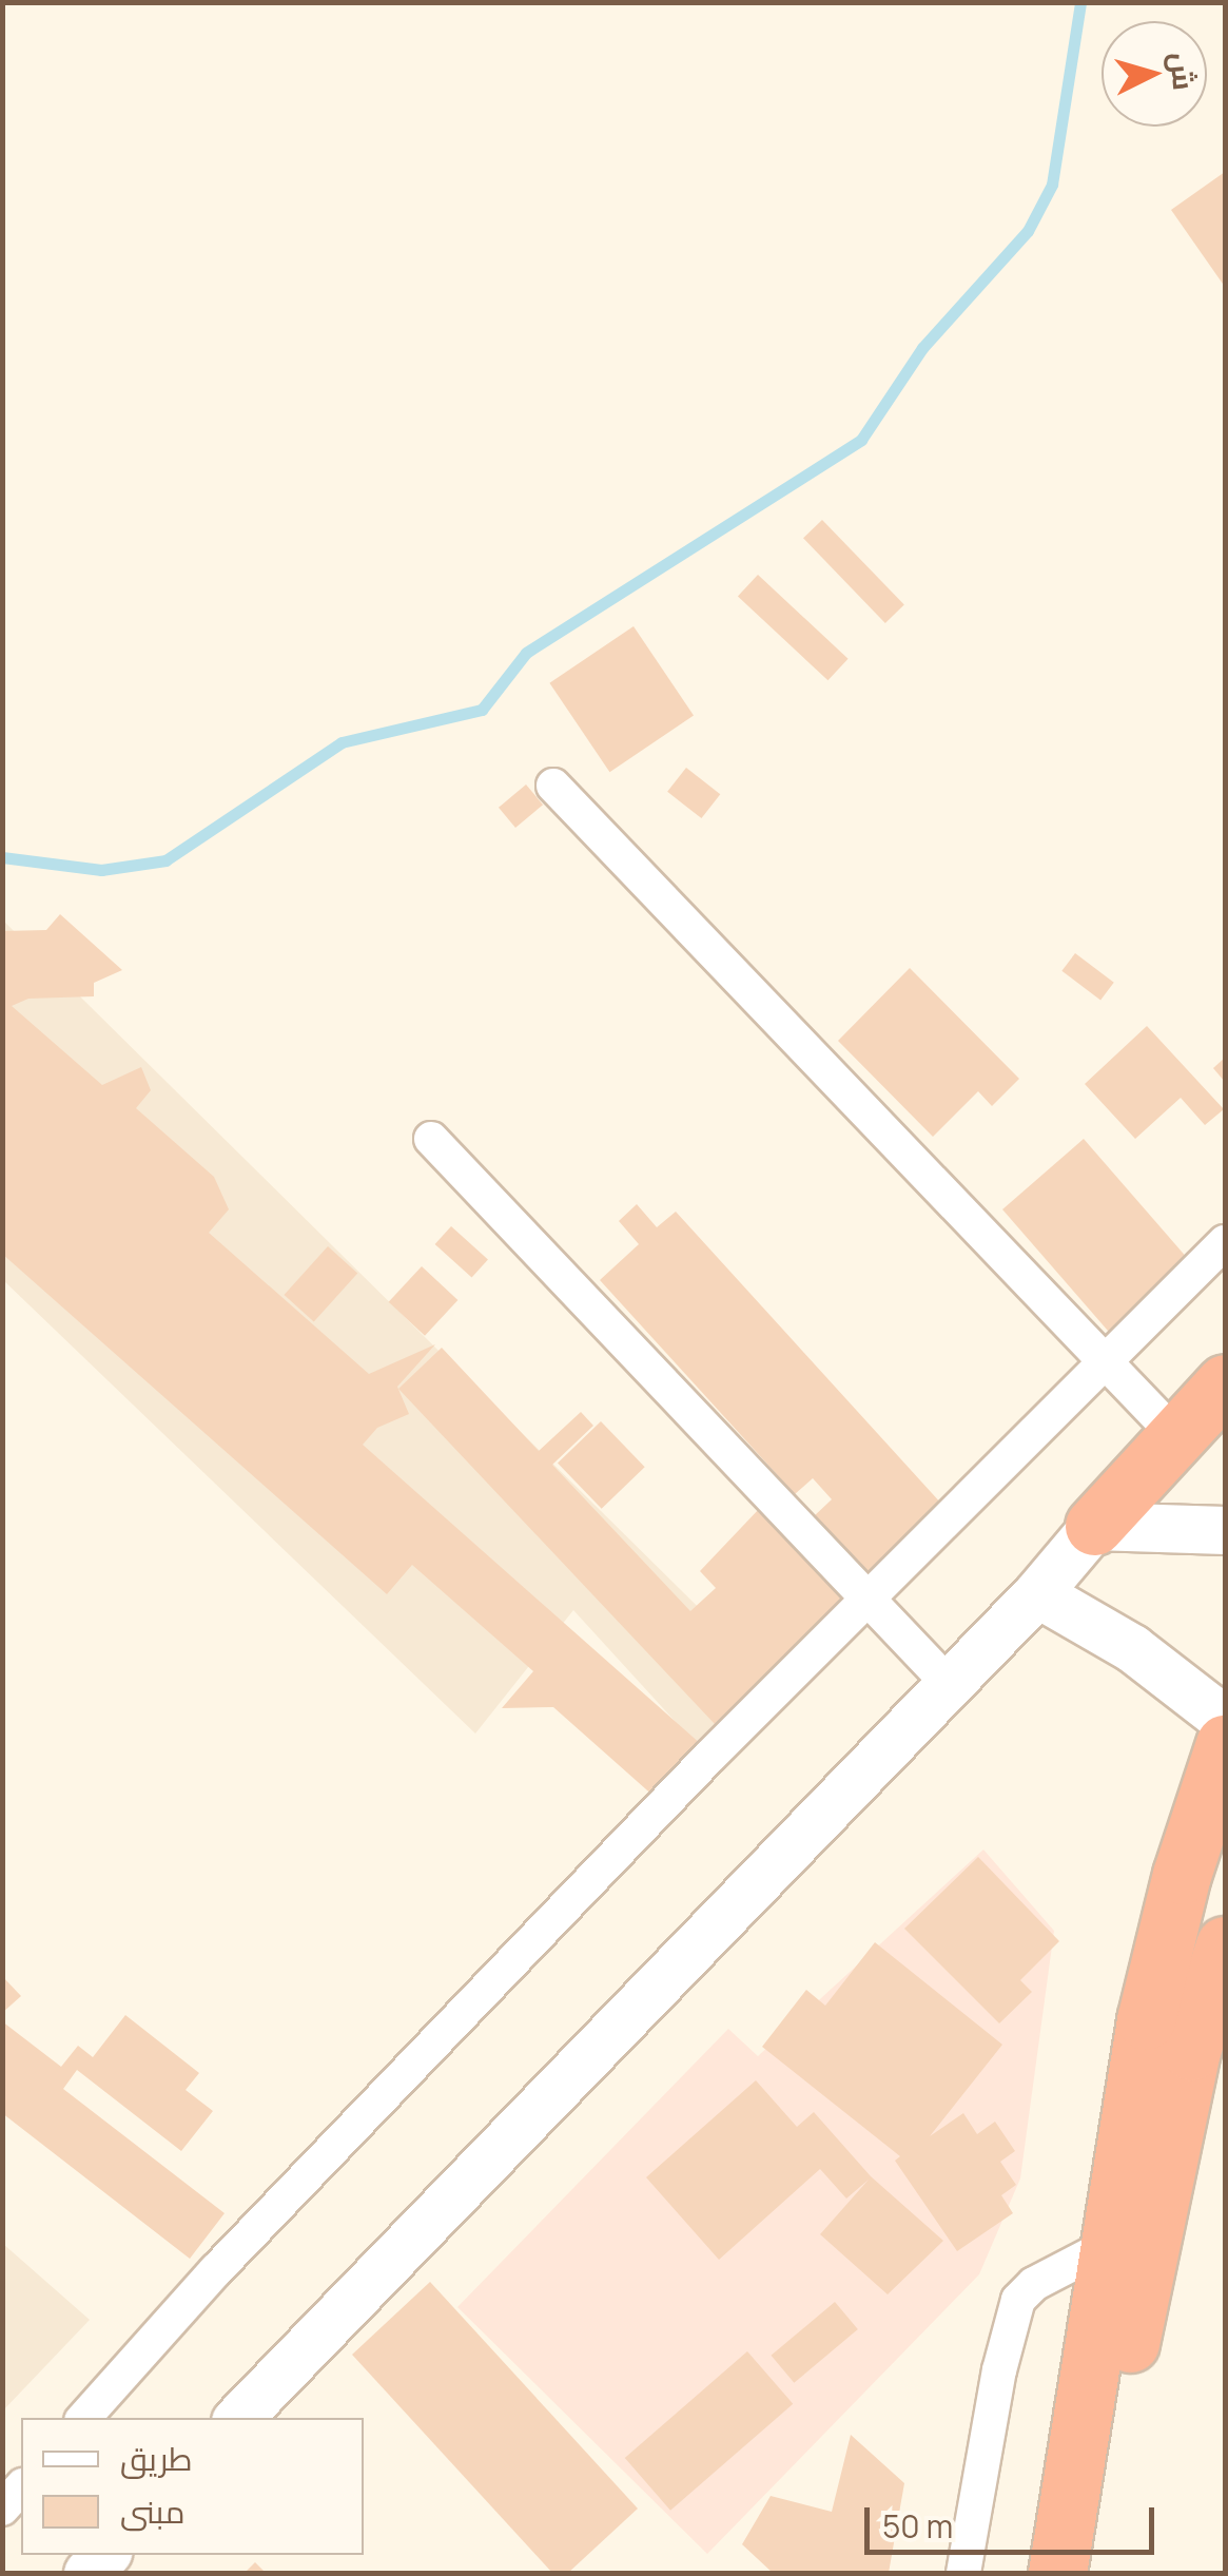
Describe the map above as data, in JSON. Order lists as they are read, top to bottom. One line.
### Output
{"legend":["طريق","مبنى"],"scale_bar":"50 m","north":"right"}
